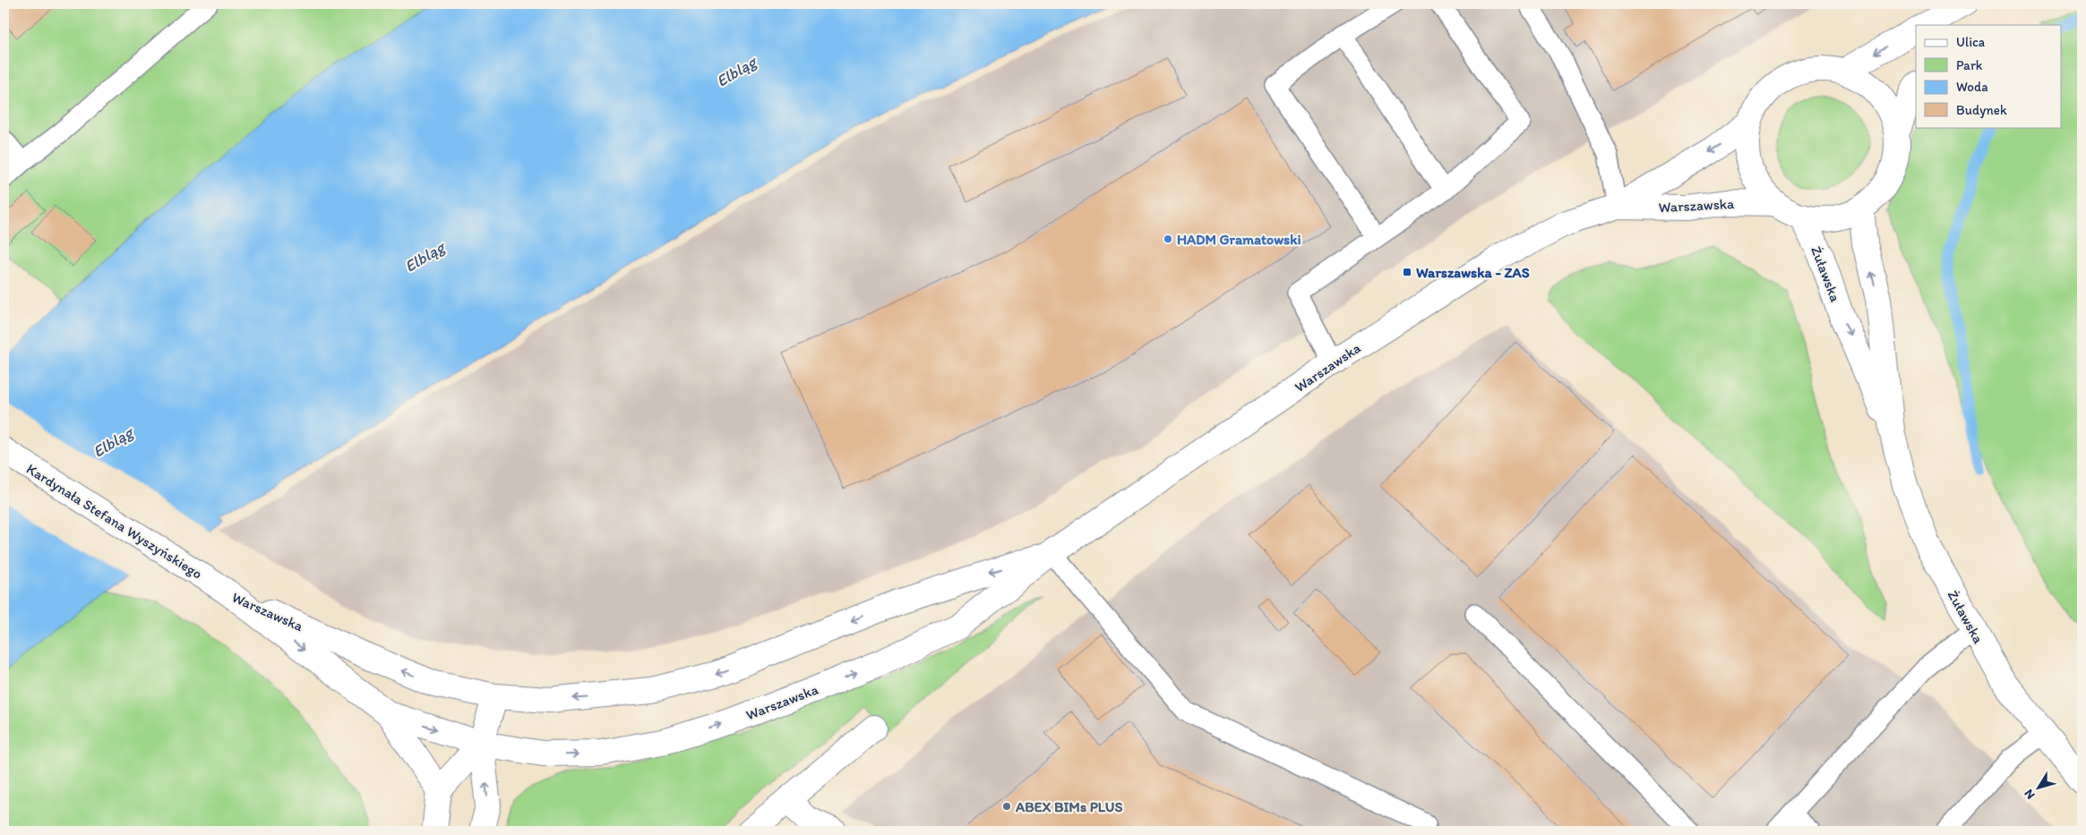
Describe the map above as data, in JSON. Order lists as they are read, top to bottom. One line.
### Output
{"streets":{"main road":["Warszawska","Żuławska","Kardynała Stefana Wyszyńskiego"]},"crossings":[["Warszawska","Żuławska"],["Warszawska","Kardynała Stefana Wyszyńskiego"]],"water":["Elbląg"],"places":{"other":["HADM Gramatowski","ABEX BIMs PLUS"],"transit":["Warszawska - ZAS"]},"legend":["Ulica","Park","Woda","Budynek"],"north":"bottom left"}
